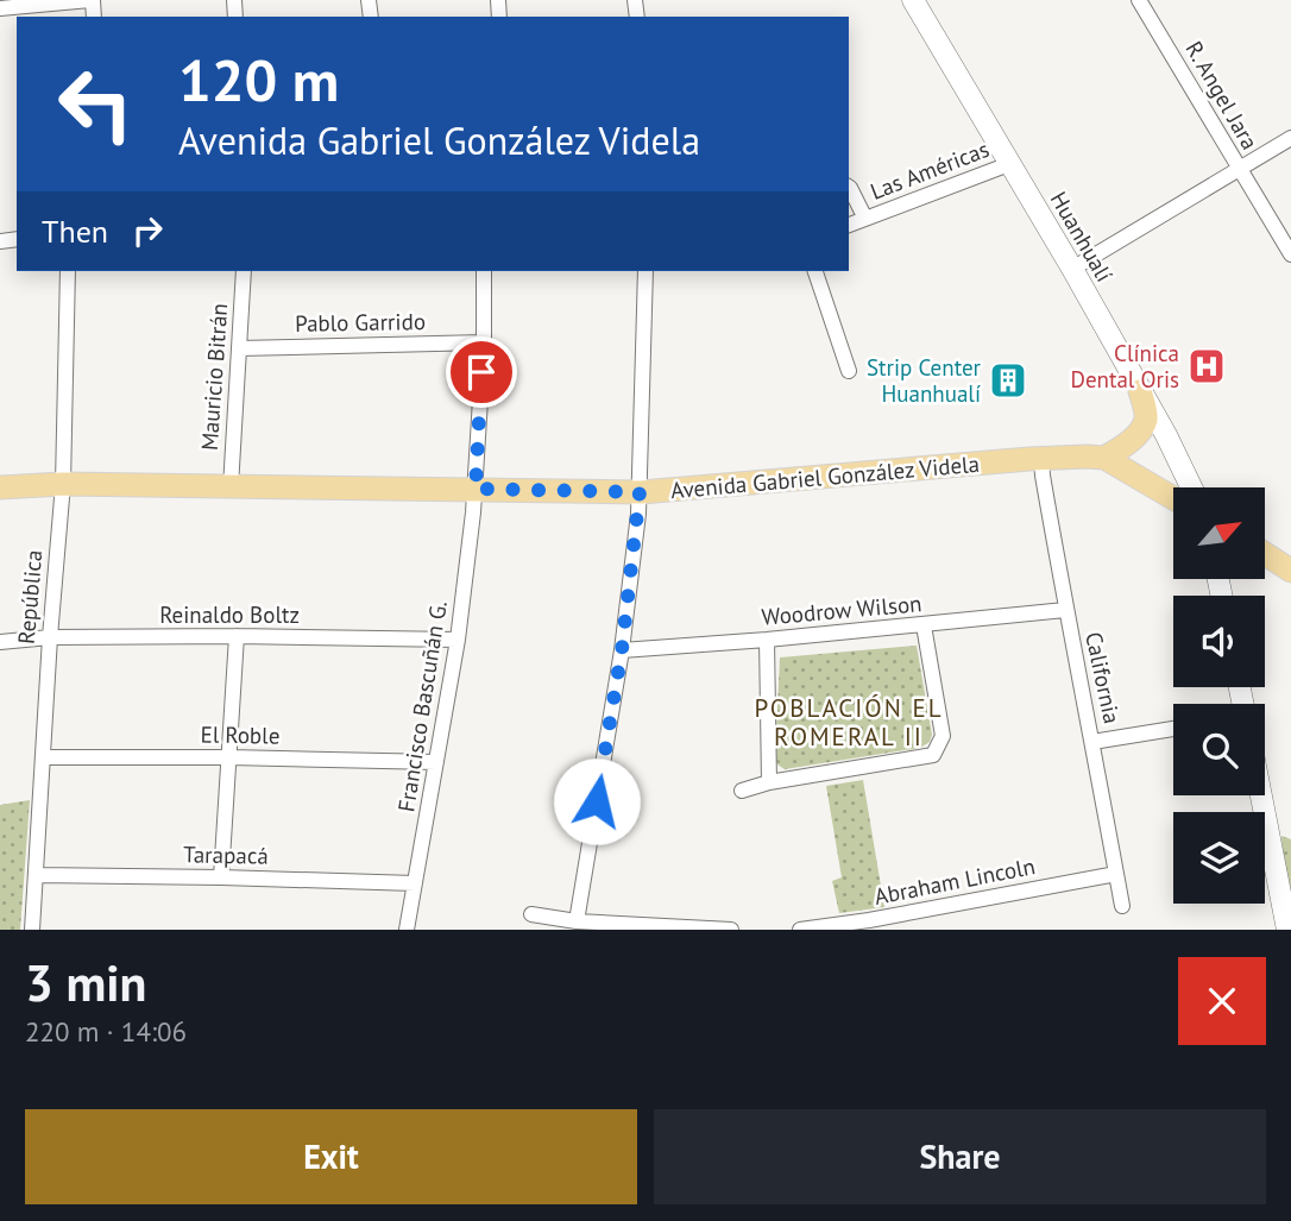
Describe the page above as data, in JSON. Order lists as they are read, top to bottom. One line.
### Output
{"streets":{"main road":["Huanhualí","Avenida Gabriel González Videla"],"street":["R. Angel Jara","Las Américas","Pablo Garrido","Mauricio Bitrán","República","Woodrow Wilson","Reinaldo Boltz","California","Francisco Bascuñán G.","El Roble","Tarapacá","Abraham Lincoln"]},"crossings":[["Las Américas","Huanhualí"],["Pablo Garrido","Mauricio Bitrán"],["Pablo Garrido","Francisco Bascuñán G."],["Mauricio Bitrán","Avenida Gabriel González Videla"],["Avenida Gabriel González Videla","República"],["Avenida Gabriel González Videla","California"],["Avenida Gabriel González Videla","Francisco Bascuñán G."],["República","Reinaldo Boltz"],["República","El Roble"],["República","Tarapacá"],["Woodrow Wilson","California"],["Reinaldo Boltz","Francisco Bascuñán G."],["California","Abraham Lincoln"],["Francisco Bascuñán G.","El Roble"],["Francisco Bascuñán G.","Tarapacá"]],"districts":["POBLACIÓN EL ROMERAL II"],"places":{"hospital":["Clínica Dental Oris"],"building":["Strip Center Huanhualí"]},"north":"top right","page":{"turn":["120 m","Avenida Gabriel González Videla"],"then":"Then","heading":["3 min","220 m · 14:06"],"buttons":["Exit","Share"]}}
